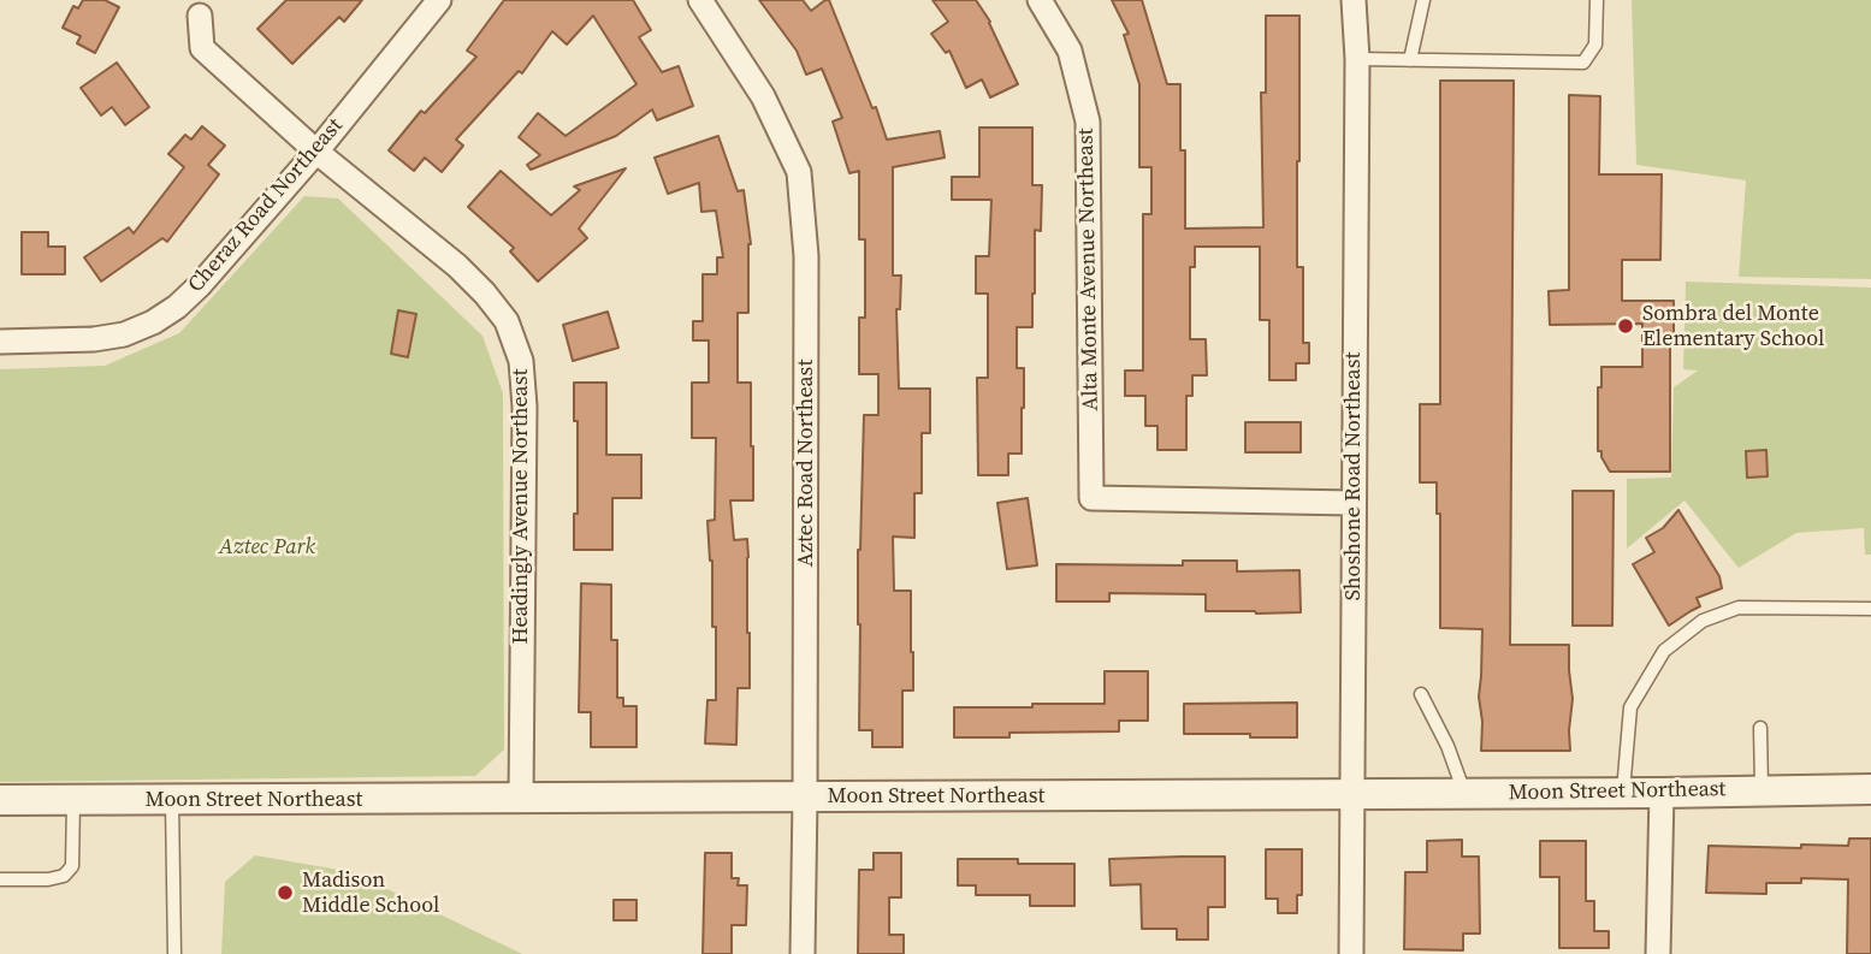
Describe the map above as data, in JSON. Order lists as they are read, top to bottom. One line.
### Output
{"streets":{"street":["Cheraz Road Northeast","Alta Monte Avenue Northeast","Aztec Road Northeast","Shoshone Road Northeast","Headingly Avenue Northeast","Moon Street Northeast"]},"crossings":[["Cheraz Road Northeast","Headingly Avenue Northeast"],["Alta Monte Avenue Northeast","Shoshone Road Northeast"],["Aztec Road Northeast","Moon Street Northeast"],["Shoshone Road Northeast","Moon Street Northeast"],["Headingly Avenue Northeast","Moon Street Northeast"]],"parks":["Aztec Park"],"places":["Sombra del Monte Elementary School","Madison Middle School"]}
